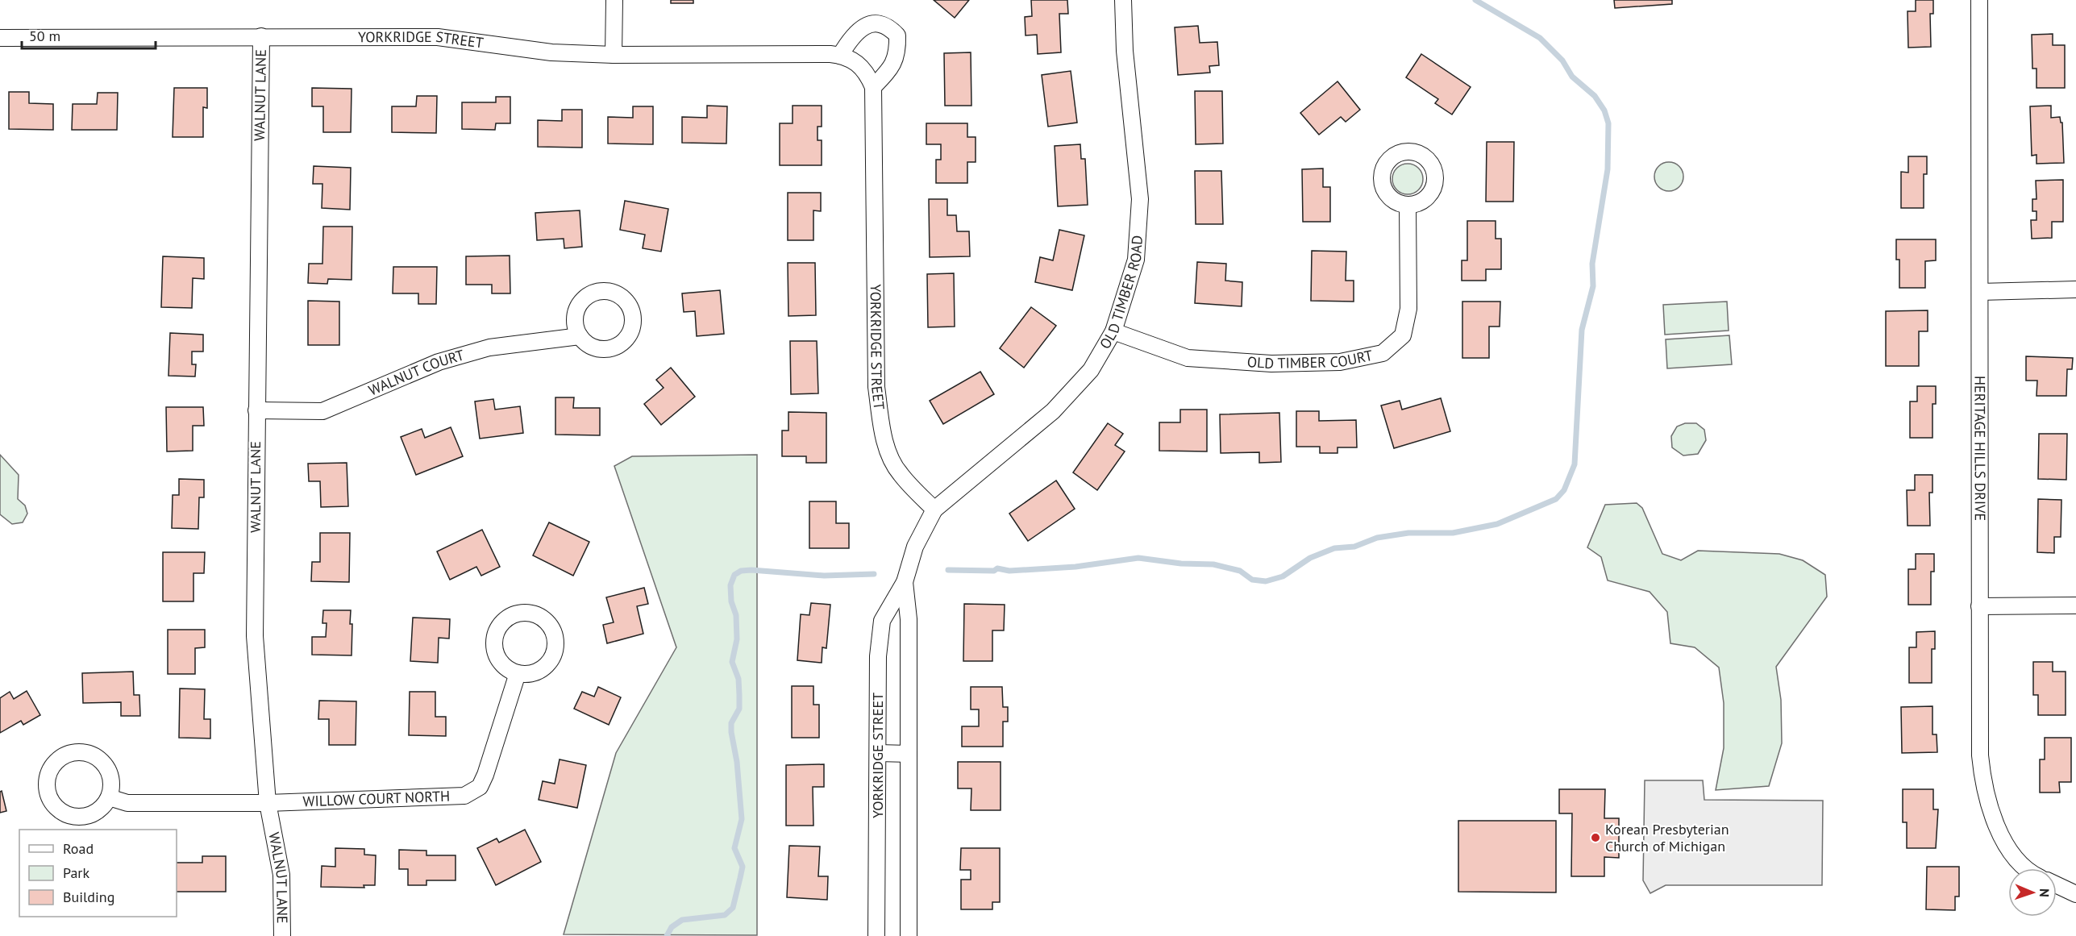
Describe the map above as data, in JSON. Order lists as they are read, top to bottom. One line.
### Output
{"streets":{"street":["YORKRIDGE STREET","WALNUT LANE","OLD TIMBER ROAD","OLD TIMBER COURT","WALNUT COURT","HERITAGE HILLS DRIVE","WILLOW COURT NORTH"]},"crossings":[["YORKRIDGE STREET","WALNUT LANE"],["YORKRIDGE STREET","OLD TIMBER ROAD"],["WALNUT LANE","WALNUT COURT"],["WALNUT LANE","WILLOW COURT NORTH"],["OLD TIMBER ROAD","OLD TIMBER COURT"]],"places":["Korean Presbyterian Church of Michigan"],"legend":["Road","Park","Building"],"scale_bar":"50 m","north":"right"}
